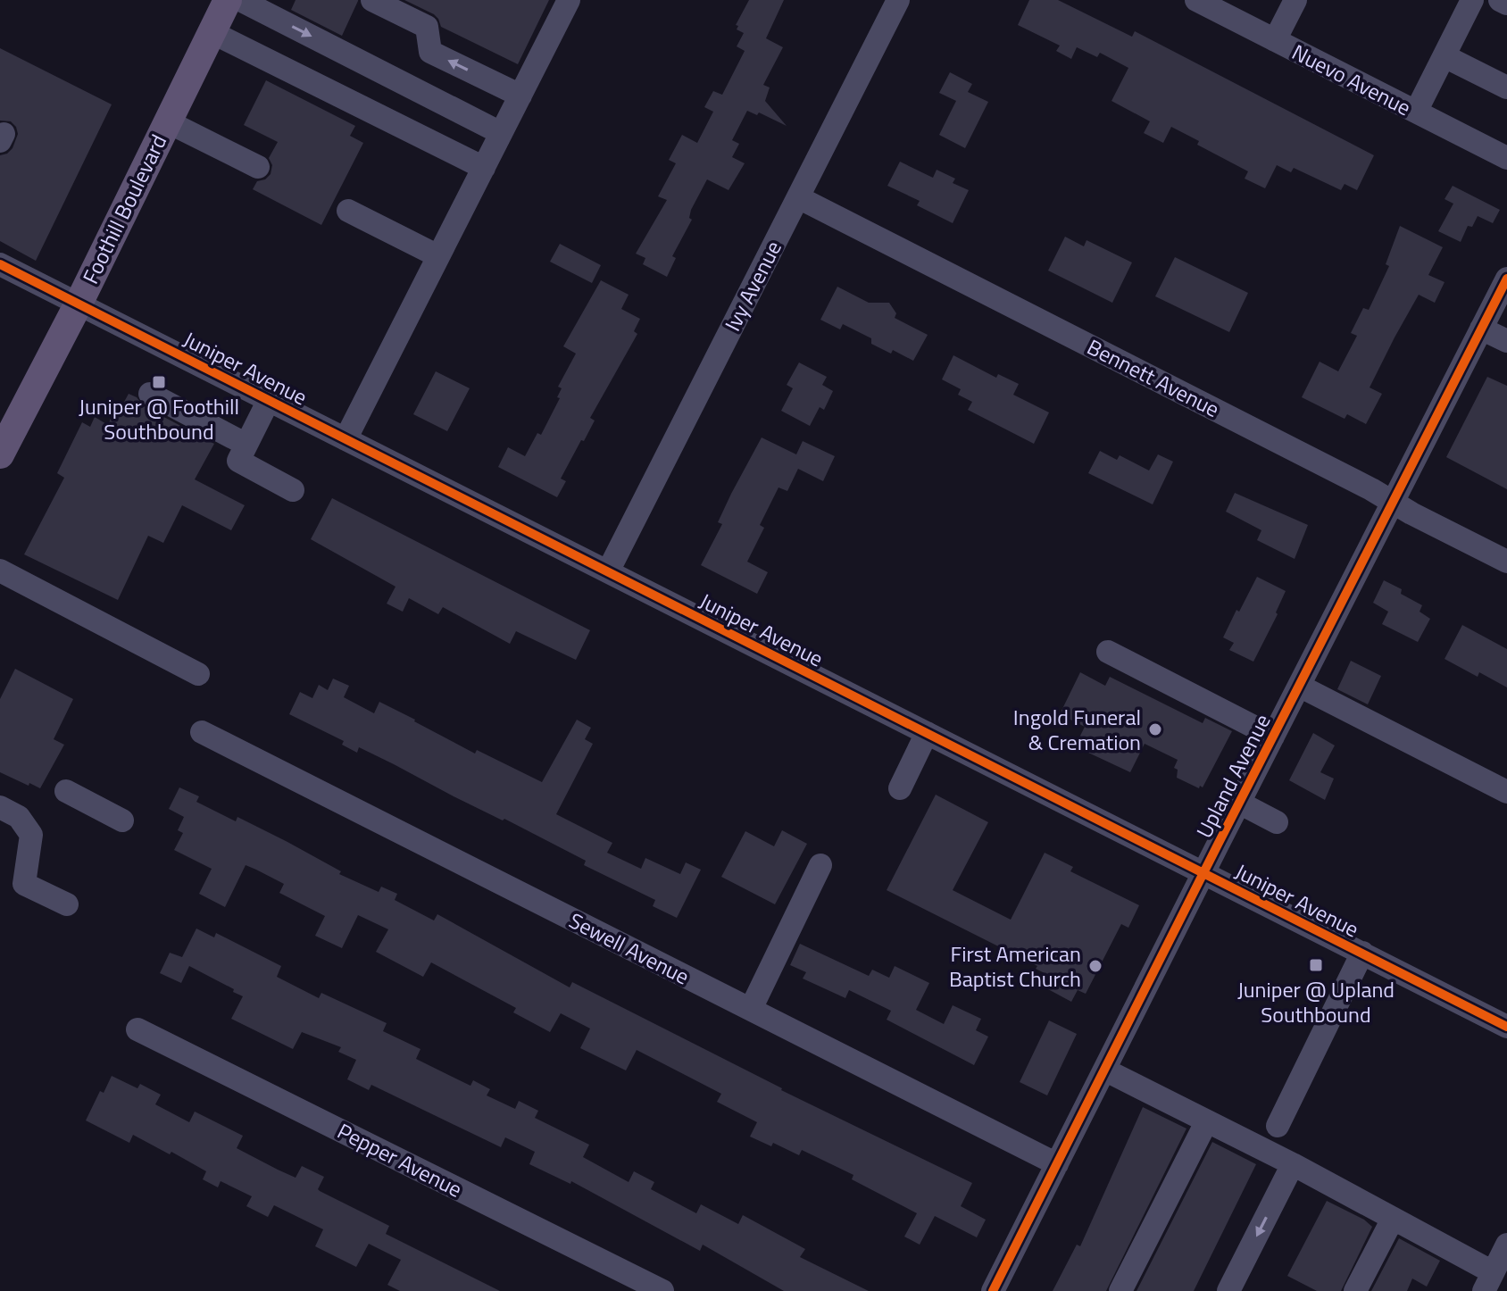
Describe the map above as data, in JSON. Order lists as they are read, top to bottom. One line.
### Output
{"streets":{"main road":["Foothill Boulevard"],"street":["Nuevo Avenue","Ivy Avenue","Juniper Avenue","Bennett Avenue","Upland Avenue","Sewell Avenue","Pepper Avenue"]},"crossings":[["Foothill Boulevard","Juniper Avenue"],["Ivy Avenue","Juniper Avenue"],["Ivy Avenue","Bennett Avenue"],["Juniper Avenue","Upland Avenue"],["Bennett Avenue","Upland Avenue"],["Upland Avenue","Sewell Avenue"]],"places":{"transit":["Juniper @ Foothill Southbound","Juniper @ Upland Southbound"],"other":["Ingold Funeral & Cremation","First American Baptist Church"]}}
